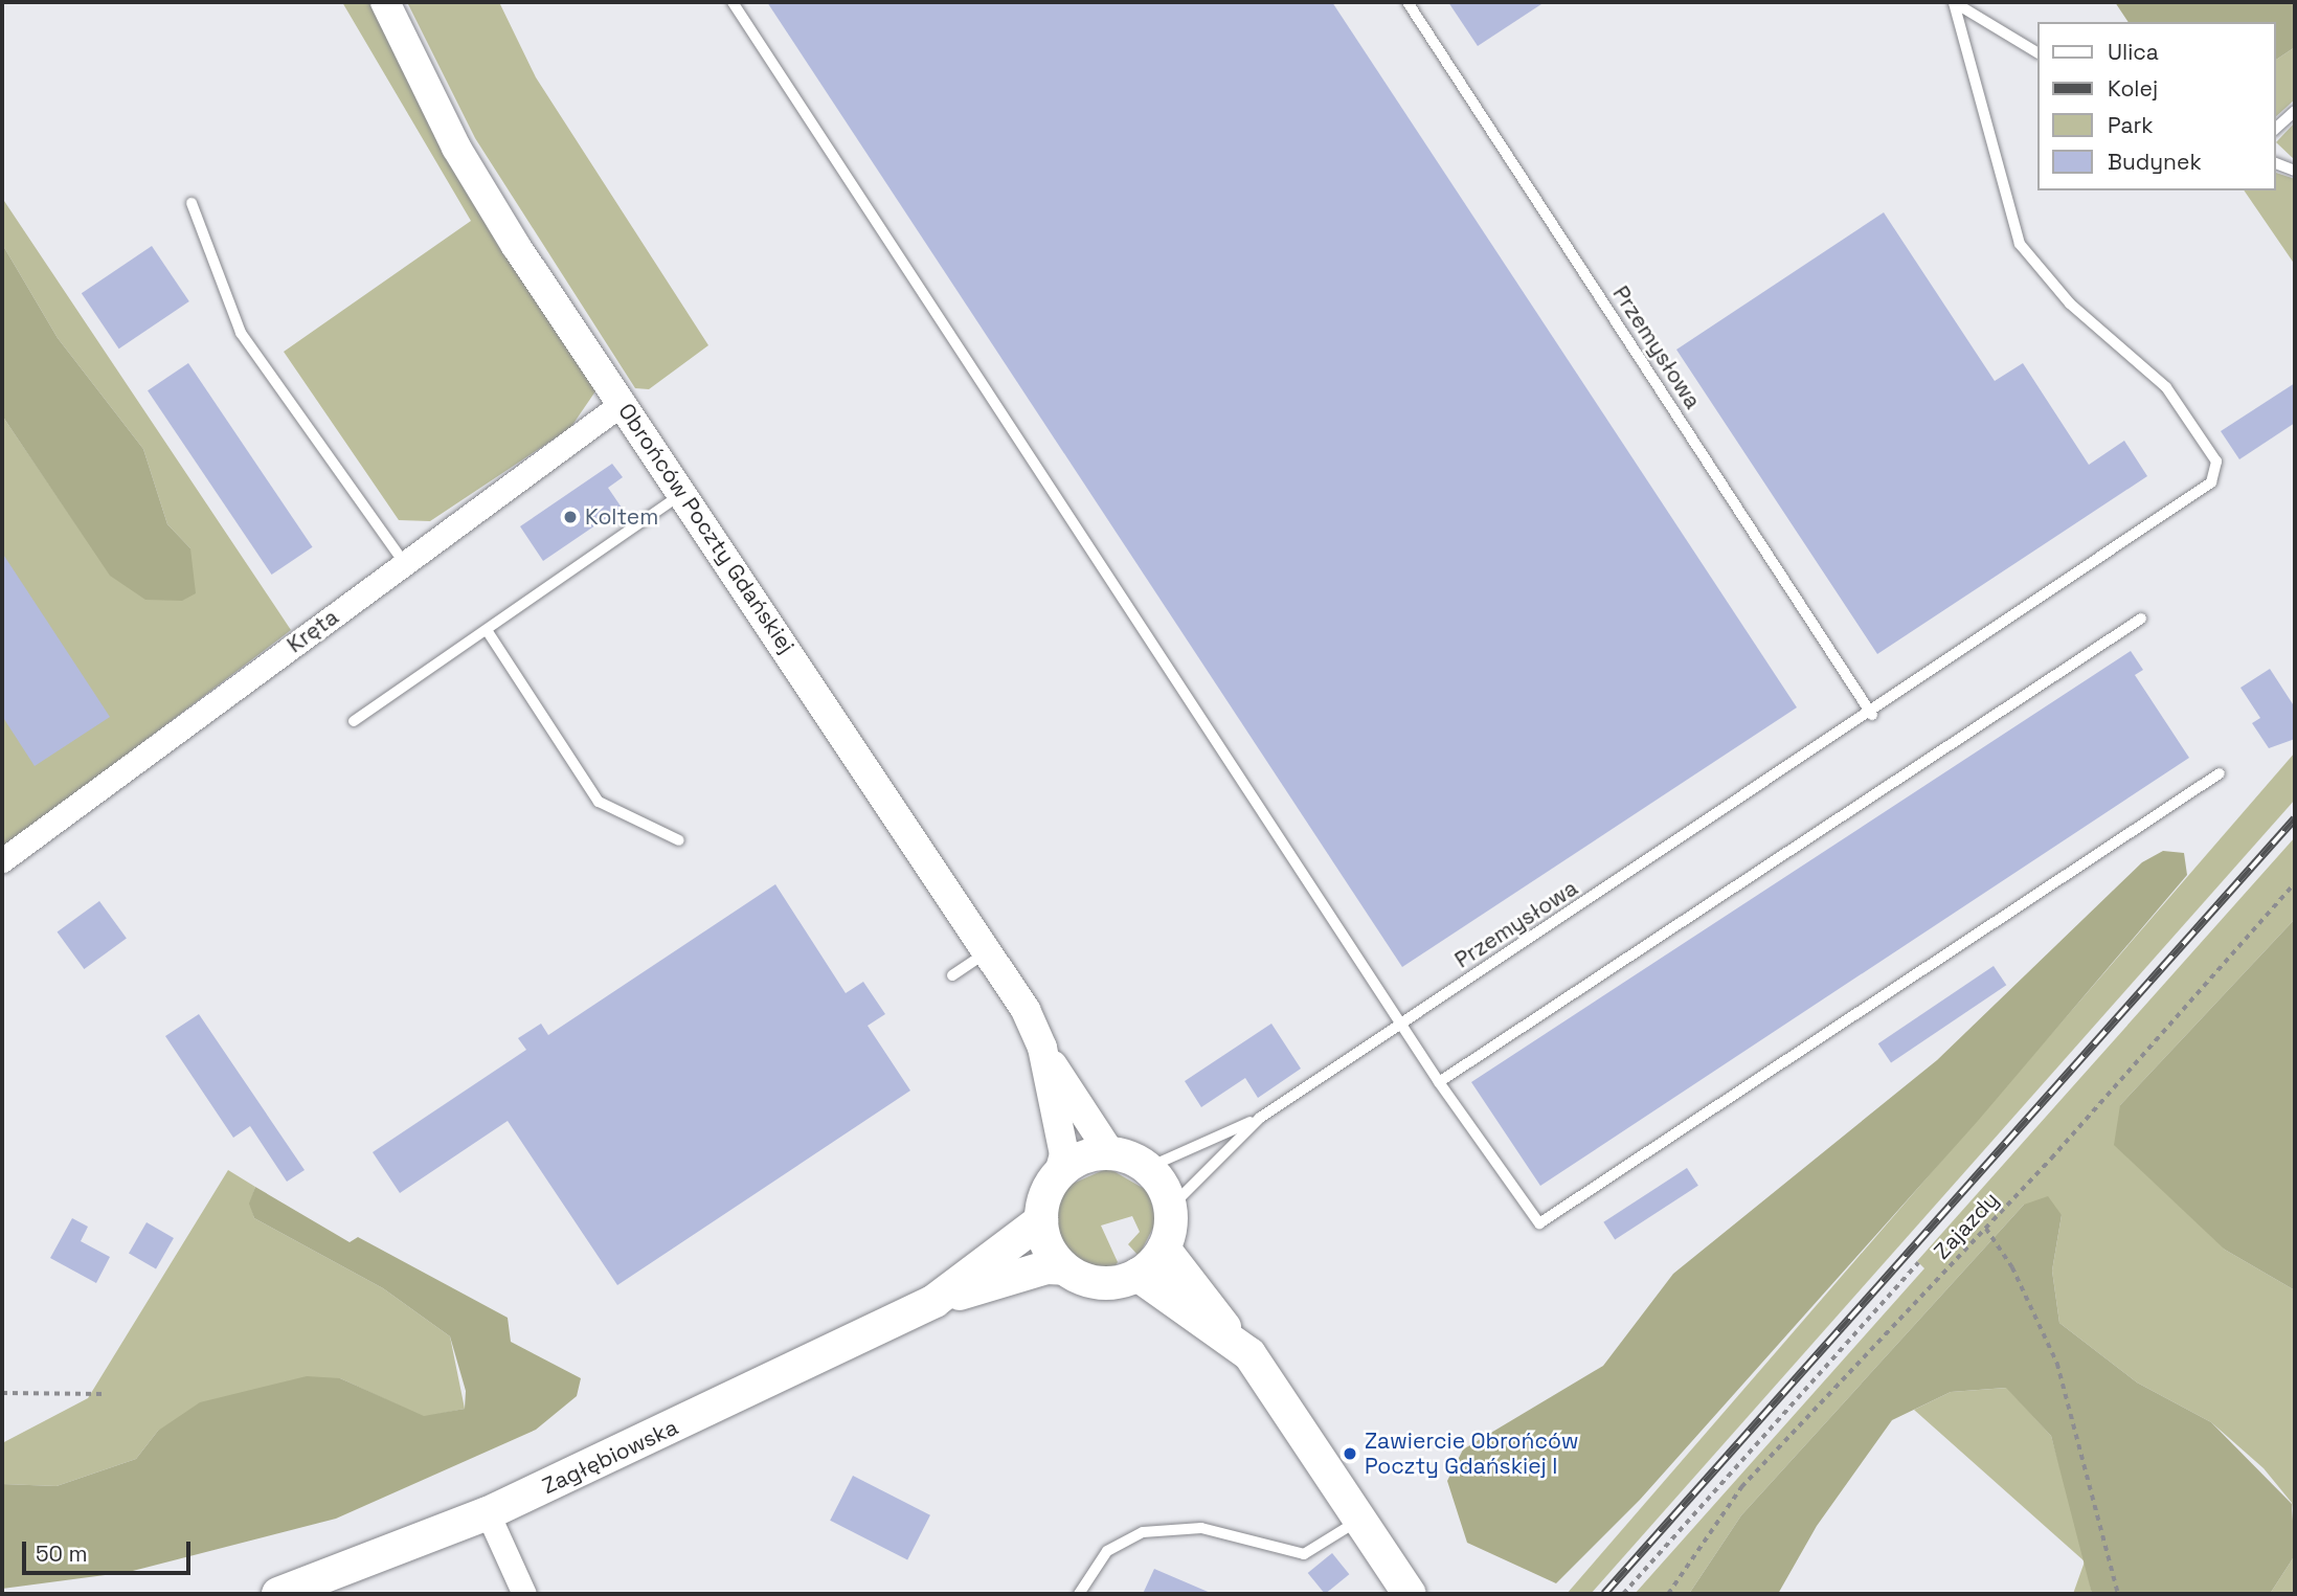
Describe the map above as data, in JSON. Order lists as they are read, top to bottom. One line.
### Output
{"streets":{"main road":["Zagłębiowska"],"street":["Obrońców Poczty Gdańskiej","Kręta"],"lane":["Przemysłowa"],"path":["Zajazdy"]},"crossings":[["Obrońców Poczty Gdańskiej","Kręta"],["Obrońców Poczty Gdańskiej","Zagłębiowska"]],"places":["Koltem","Zawiercie Obrońców Poczty Gdańskiej I"],"legend":["Ulica","Kolej","Park","Budynek"],"scale_bar":"50 m"}
